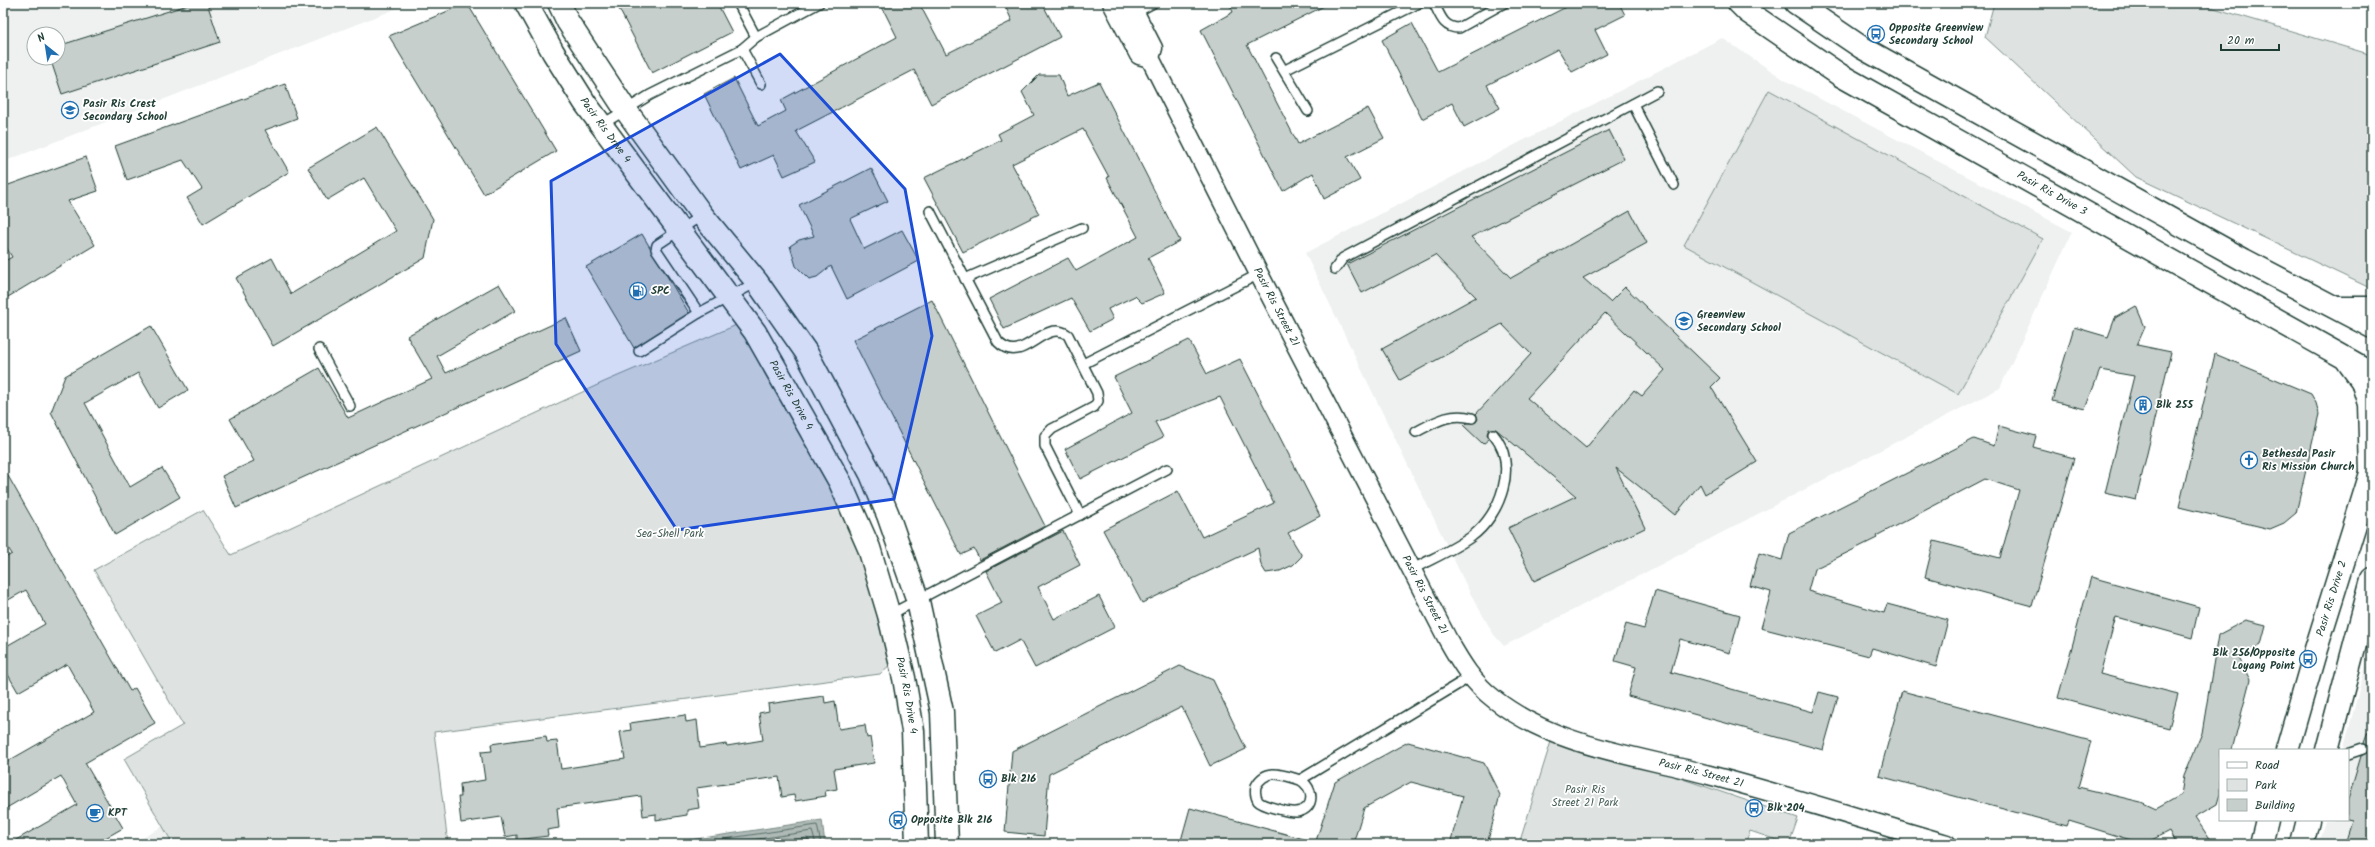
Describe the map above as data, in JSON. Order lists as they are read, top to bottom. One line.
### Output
{"streets":{"street":["Pasir Ris Drive 4","Pasir Ris Drive 3","Pasir Ris Street 21","Pasir Ris Drive 2"]},"crossings":[["Pasir Ris Drive 3","Pasir Ris Drive 2"]],"parks":["Sea-Shell Park","Pasir Ris Street 21 Park"],"places":{"bus stop":["Opposite Greenview Secondary School","Blk 256/Opposite Loyang Point","Blk 216","Blk 204","Opposite Blk 216"],"school or university":["Pasir Ris Crest Secondary School","Greenview Secondary School"],"fuel station":["SPC"],"building":["Blk 255"],"church":["Bethesda Pasir Ris Mission Church"],"cafe":["KPT"]},"legend":["Road","Park","Building"],"scale_bar":"20 m","north":"top left"}
